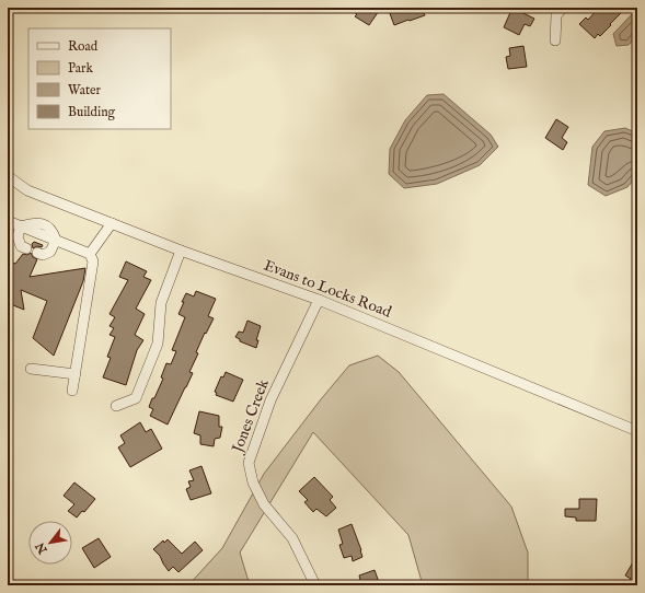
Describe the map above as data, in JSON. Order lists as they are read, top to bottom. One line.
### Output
{"streets":{"street":["Evans to Locks Road","Jones Creek"]},"crossings":[["Evans to Locks Road","Jones Creek"]],"legend":["Road","Park","Water","Building"],"north":"bottom left"}
